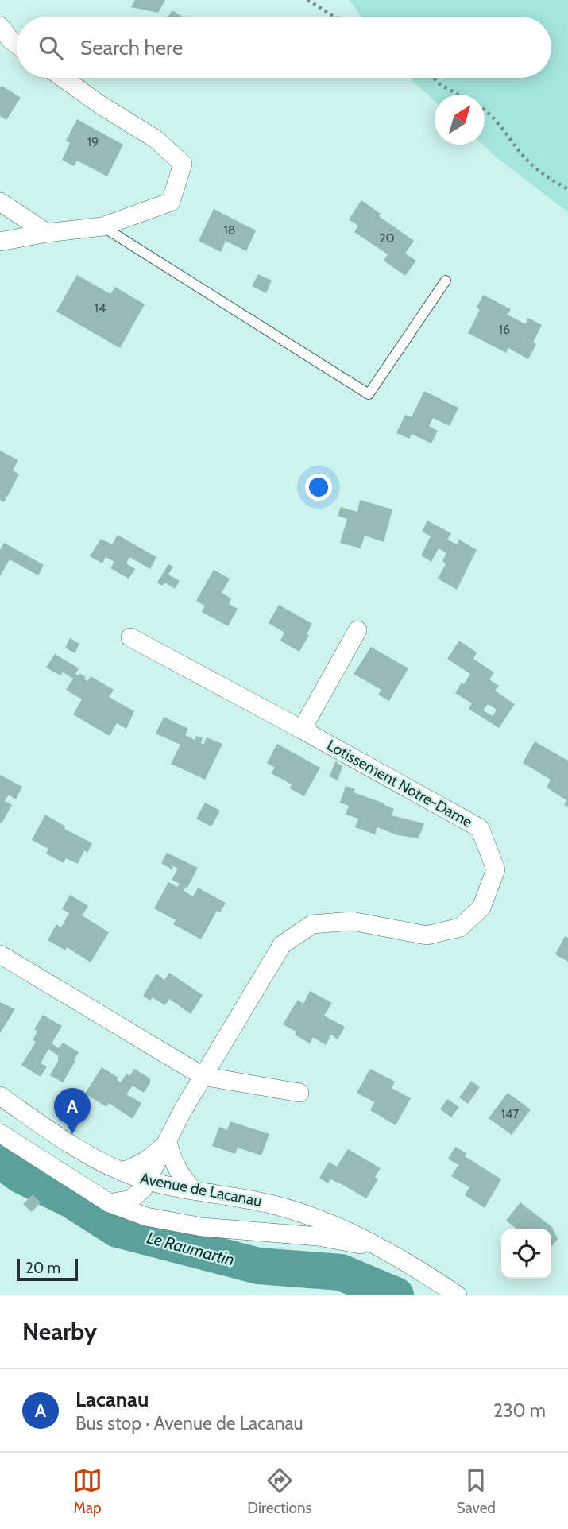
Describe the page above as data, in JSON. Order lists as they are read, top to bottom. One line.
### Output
{"streets":{"street":["Lotissement Notre-Dame","Avenue de Lacanau"]},"crossings":[["Lotissement Notre-Dame","Avenue de Lacanau"]],"water":["Le Raumartin"],"house_numbers":["19","18","20","14","16","147"],"scale_bar":"20 m","north":"top right","page":{"search":"Search here","pins":"A","scale":"20 m","heading":"Nearby","list":[{"mark":"A","name":"Lacanau","note":"Bus stop · Avenue de Lacanau","value":"230 m"}],"nav":["Map","Directions","Saved"]}}
